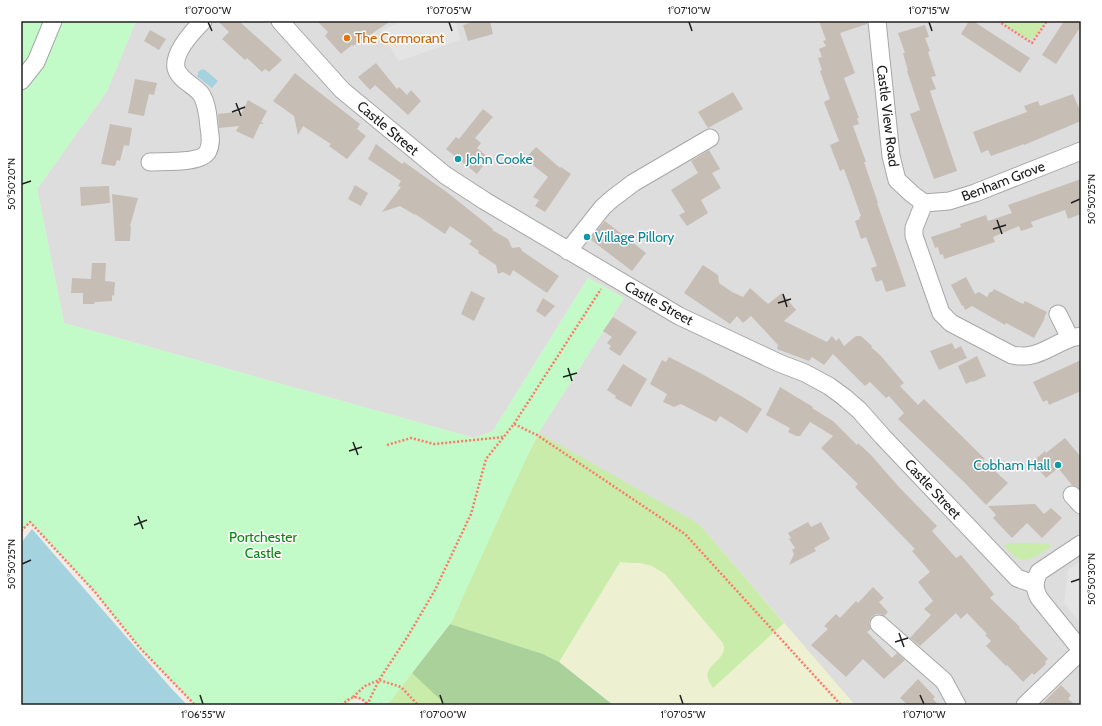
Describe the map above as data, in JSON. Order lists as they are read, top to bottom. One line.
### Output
{"streets":{"street":["Castle View Road","Castle Street","Benham Grove"]},"crossings":[["Castle View Road","Benham Grove"]],"parks":["Portchester Castle"],"places":["The Cormorant","John Cooke","Village Pillory","Cobham Hall"],"coordinates":["1°07'00\"W","1°07'05\"W","1°07'10\"W","1°07'15\"W","50°50'20\"N","50°50'25\"N","50°50'30\"N","1°06'55\"W"]}
